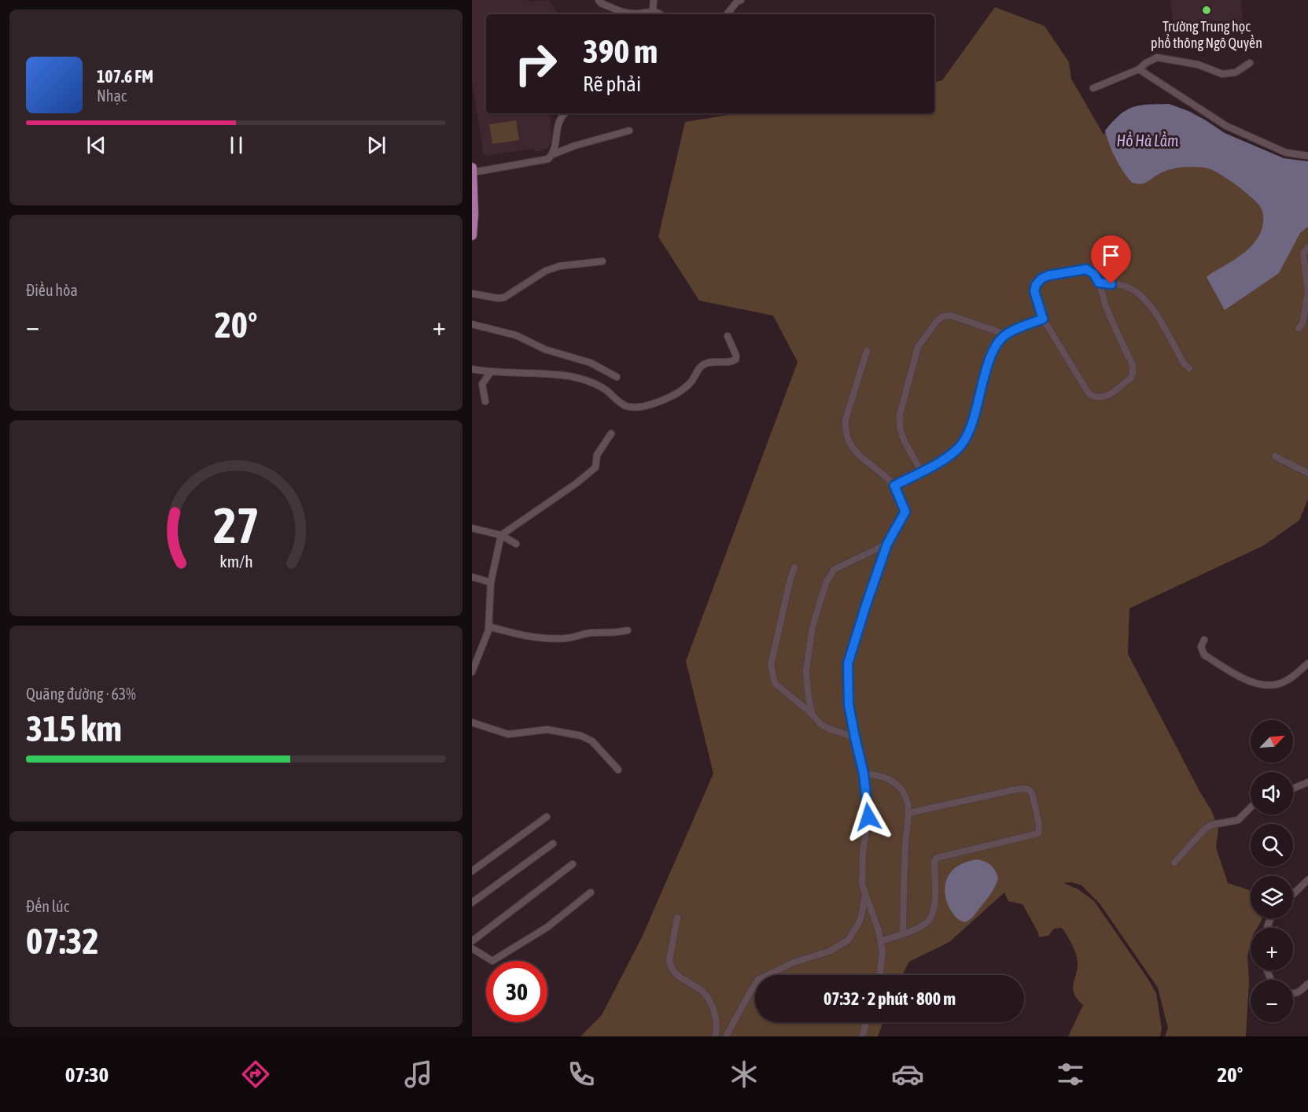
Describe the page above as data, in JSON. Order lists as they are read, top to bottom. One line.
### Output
{"water":["Hồ Hà Lầm"],"places":["Trường Trung học phổ thông Ngô Quyền"],"north":"top right","page":{"turn":["390 m","Rẽ phải"],"song":["107.6 FM","Nhạc"],"tile":["Điều hòa",["Quãng đường · 63%","315 km"],["Đến lúc","07:32"]],"heat":["−","20°","+"],"map_buttons":["+","−"],"limit":"30","trip":"07:32 · 2 phút · 800 m","tabs":["07:30","20°"],"gauge":["27","km/h"]}}
